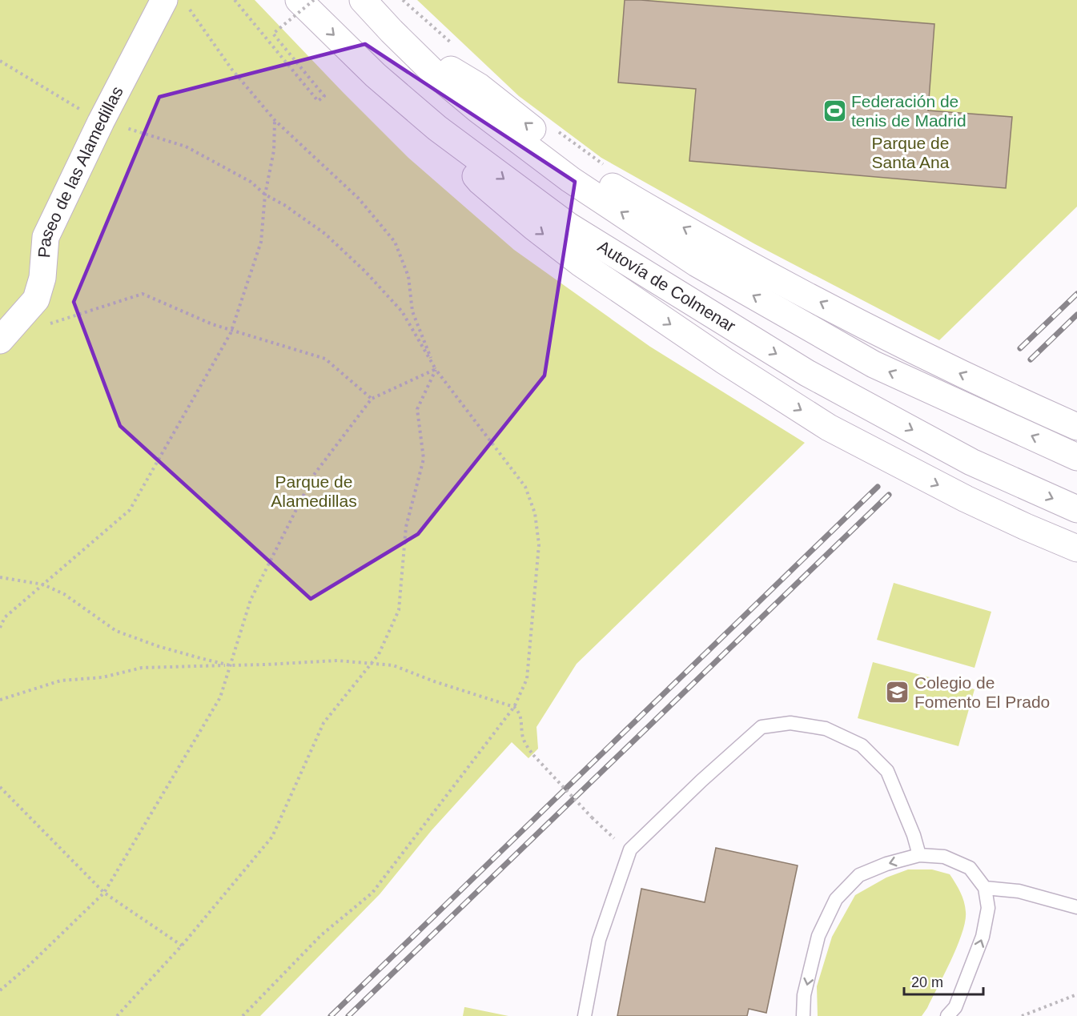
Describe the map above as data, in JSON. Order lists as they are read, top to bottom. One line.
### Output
{"streets":{"main road":["Paseo de las Alamedillas","Autovía de Colmenar"]},"parks":["Parque de Santa Ana","Parque de Alamedillas"],"places":{"sports":["Federación de tenis de Madrid"],"school or university":["Colegio de Fomento El Prado"]},"scale_bar":"20 m"}
